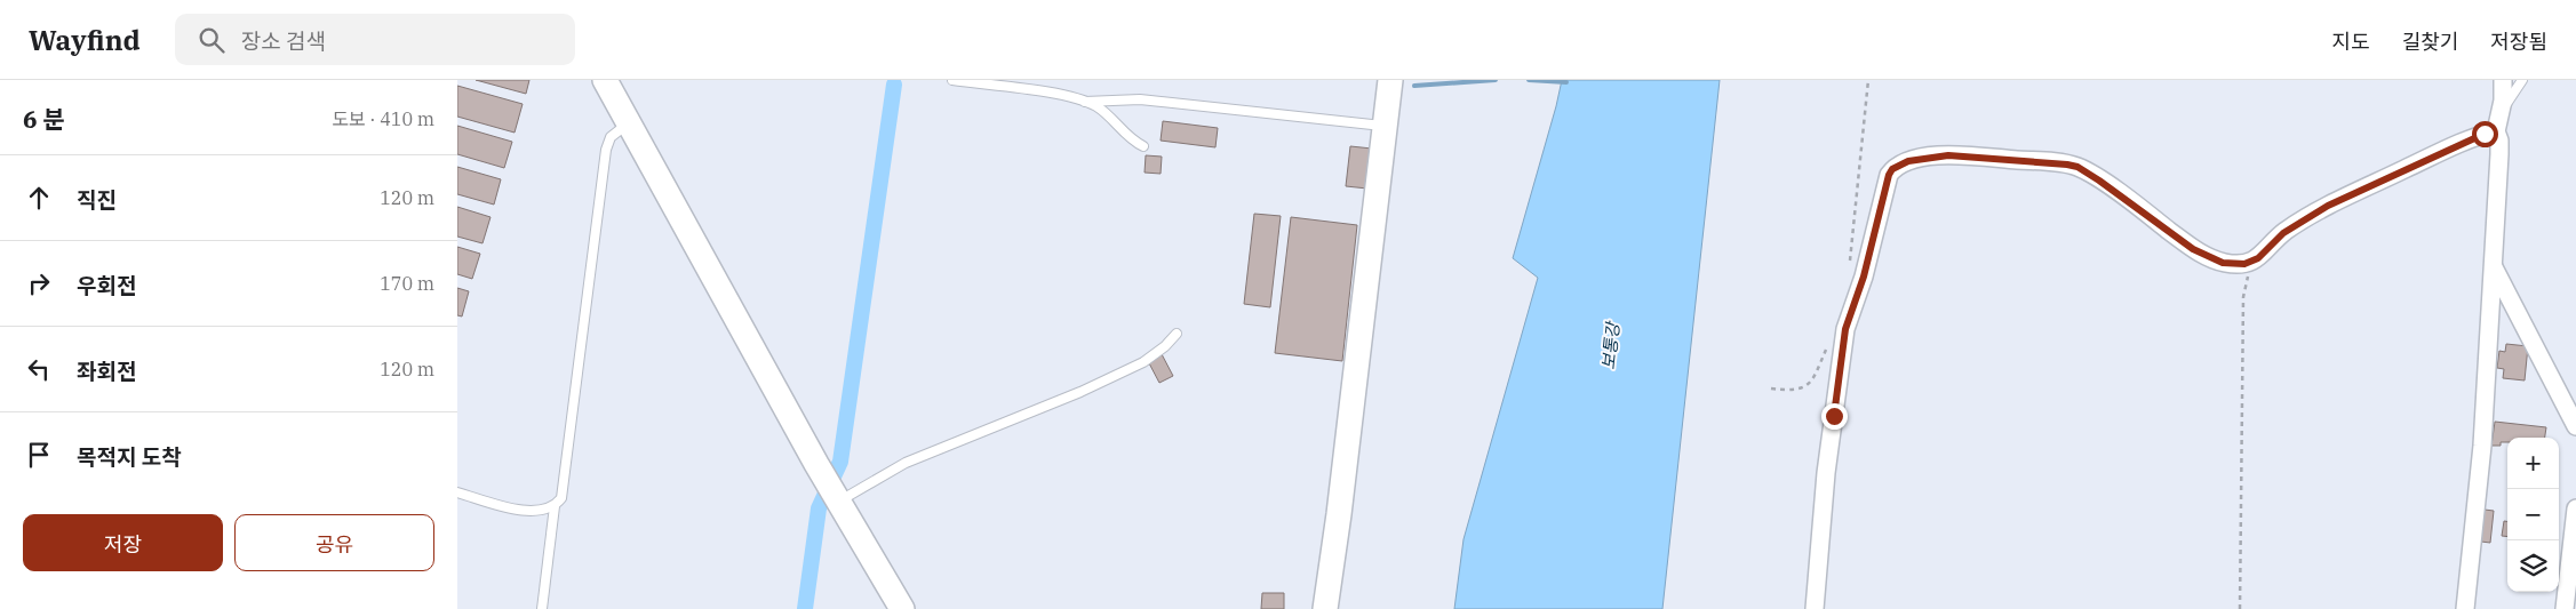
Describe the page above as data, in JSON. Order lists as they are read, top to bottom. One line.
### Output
{"water":["보통강"],"page":{"header":"Wayfind","search":"장소 검색","nav":["지도","길찾기","저장됨"],"heading":["6 분","도보 · 410 m"],"list":[["직진","120 m"],["우회전","170 m"],["좌회전","120 m"],"목적지 도착"],"map_buttons":["+","−"],"buttons":["저장","공유"]}}
